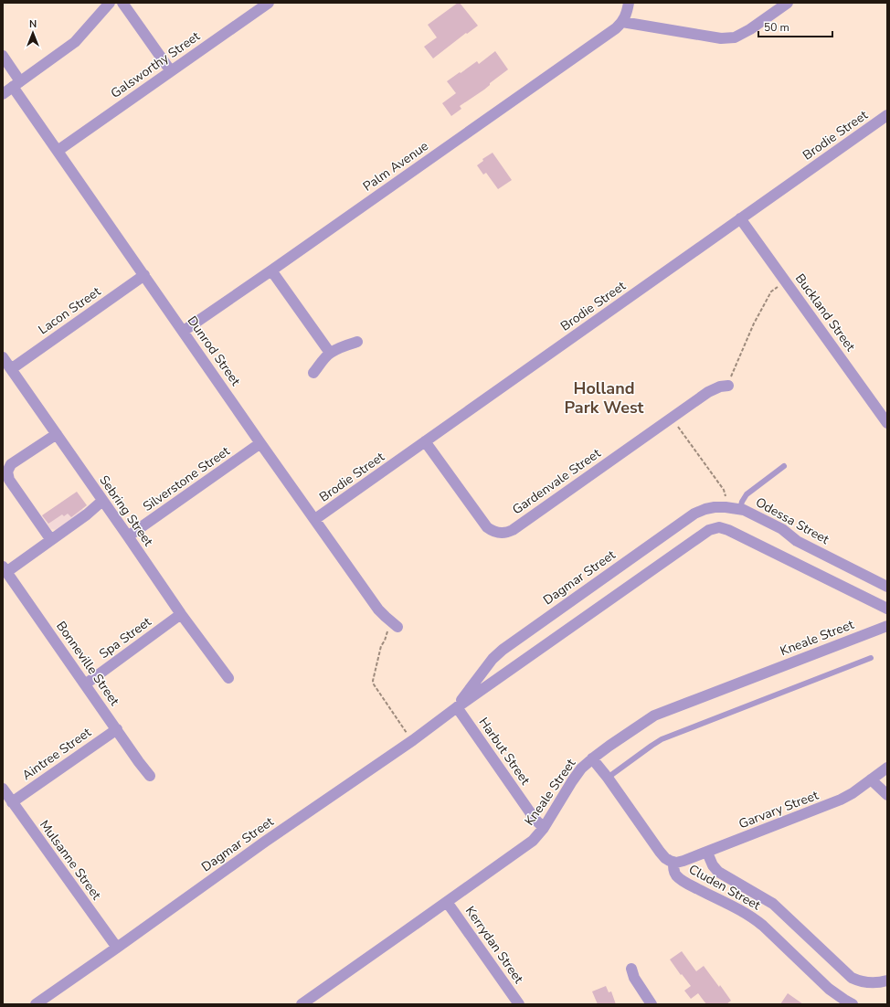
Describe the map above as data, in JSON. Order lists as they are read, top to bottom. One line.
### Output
{"streets":{"street":["Galsworthy Street","Brodie Street","Palm Avenue","Lacon Street","Buckland Street","Dunrod Street","Silverstone Street","Gardenvale Street","Sebring Street","Odessa Street","Dagmar Street","Spa Street","Kneale Street","Bonneville Street","Harbut Street","Aintree Street","Garvary Street","Mulsanne Street","Cluden Street","Kerrydan Street"]},"crossings":[["Galsworthy Street","Dunrod Street"],["Brodie Street","Buckland Street"],["Brodie Street","Dunrod Street"],["Brodie Street","Gardenvale Street"],["Palm Avenue","Dunrod Street"],["Lacon Street","Dunrod Street"],["Lacon Street","Sebring Street"],["Dunrod Street","Silverstone Street"],["Silverstone Street","Sebring Street"],["Sebring Street","Spa Street"],["Odessa Street","Dagmar Street"],["Dagmar Street","Harbut Street"],["Dagmar Street","Mulsanne Street"],["Spa Street","Bonneville Street"],["Kneale Street","Harbut Street"],["Kneale Street","Cluden Street"],["Kneale Street","Kerrydan Street"],["Bonneville Street","Aintree Street"],["Aintree Street","Mulsanne Street"],["Garvary Street","Cluden Street"]],"districts":["Holland Park West"],"scale_bar":"50 m","north":"top"}
